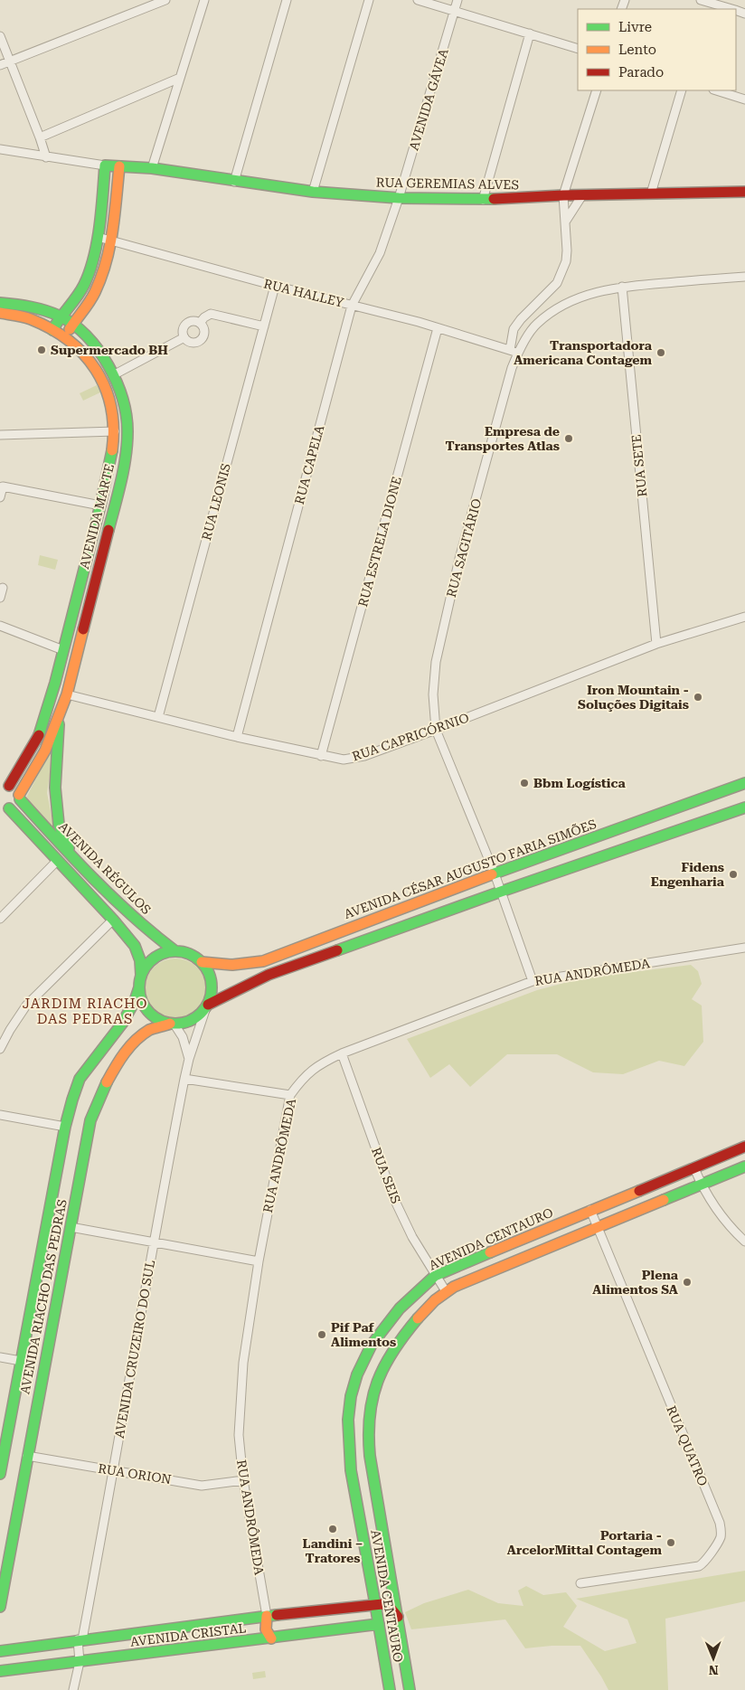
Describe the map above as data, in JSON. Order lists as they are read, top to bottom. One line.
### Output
{"streets":{"street":["AVENIDA GÁVEA","RUA GEREMIAS ALVES","RUA HALLEY","RUA CAPELA","RUA SETE","RUA LEONIS","AVENIDA MARTE","RUA ESTRELA DIONE","RUA SAGITÁRIO","RUA CAPRICÓRNIO","AVENIDA RÉGULOS","AVENIDA CÉSAR AUGUSTO FARIA SIMÕES","RUA ANDRÔMEDA","RUA SEIS","AVENIDA CENTAURO","AVENIDA RIACHO DAS PEDRAS","AVENIDA CRUZEIRO DO SUL","RUA QUATRO","RUA ORION","AVENIDA CRISTAL"]},"crossings":[["AVENIDA GÁVEA","RUA GEREMIAS ALVES"],["AVENIDA GÁVEA","RUA CAPELA"],["RUA GEREMIAS ALVES","RUA CAPELA"],["RUA HALLEY","RUA CAPELA"],["RUA HALLEY","RUA LEONIS"],["RUA HALLEY","RUA ESTRELA DIONE"],["RUA HALLEY","RUA SAGITÁRIO"],["RUA CAPELA","RUA CAPRICÓRNIO"],["RUA SETE","RUA SAGITÁRIO"],["RUA SETE","RUA CAPRICÓRNIO"],["RUA LEONIS","RUA CAPRICÓRNIO"],["AVENIDA MARTE","RUA CAPRICÓRNIO"],["AVENIDA MARTE","AVENIDA RÉGULOS"],["RUA ESTRELA DIONE","RUA CAPRICÓRNIO"],["RUA SAGITÁRIO","RUA CAPRICÓRNIO"],["RUA SAGITÁRIO","AVENIDA CÉSAR AUGUSTO FARIA SIMÕES"],["RUA SAGITÁRIO","RUA ANDRÔMEDA"],["AVENIDA RÉGULOS","AVENIDA CÉSAR AUGUSTO FARIA SIMÕES"],["AVENIDA RÉGULOS","AVENIDA RIACHO DAS PEDRAS"],["AVENIDA RÉGULOS","AVENIDA CRUZEIRO DO SUL"],["AVENIDA CÉSAR AUGUSTO FARIA SIMÕES","AVENIDA RIACHO DAS PEDRAS"],["AVENIDA CÉSAR AUGUSTO FARIA SIMÕES","AVENIDA CRUZEIRO DO SUL"],["RUA ANDRÔMEDA","RUA SEIS"],["RUA ANDRÔMEDA","RUA ORION"],["RUA ANDRÔMEDA","AVENIDA CRISTAL"],["RUA SEIS","AVENIDA CENTAURO"],["AVENIDA CENTAURO","RUA QUATRO"],["AVENIDA CENTAURO","AVENIDA CRISTAL"],["AVENIDA RIACHO DAS PEDRAS","AVENIDA CRUZEIRO DO SUL"],["AVENIDA RIACHO DAS PEDRAS","RUA ORION"],["AVENIDA CRUZEIRO DO SUL","RUA ORION"],["AVENIDA CRUZEIRO DO SUL","AVENIDA CRISTAL"]],"districts":["JARDIM RIACHO DAS PEDRAS"],"places":["Supermercado BH","Transportadora Americana Contagem","Empresa de Transportes Atlas","Iron Mountain - Soluções Digitais","Bbm Logística","Fidens Engenharia","Plena Alimentos SA","Pif Paf Alimentos","Landini – Tratores","Portaria - ArcelorMittal Contagem"],"legend":["Livre","Lento","Parado"],"north":"bottom"}
